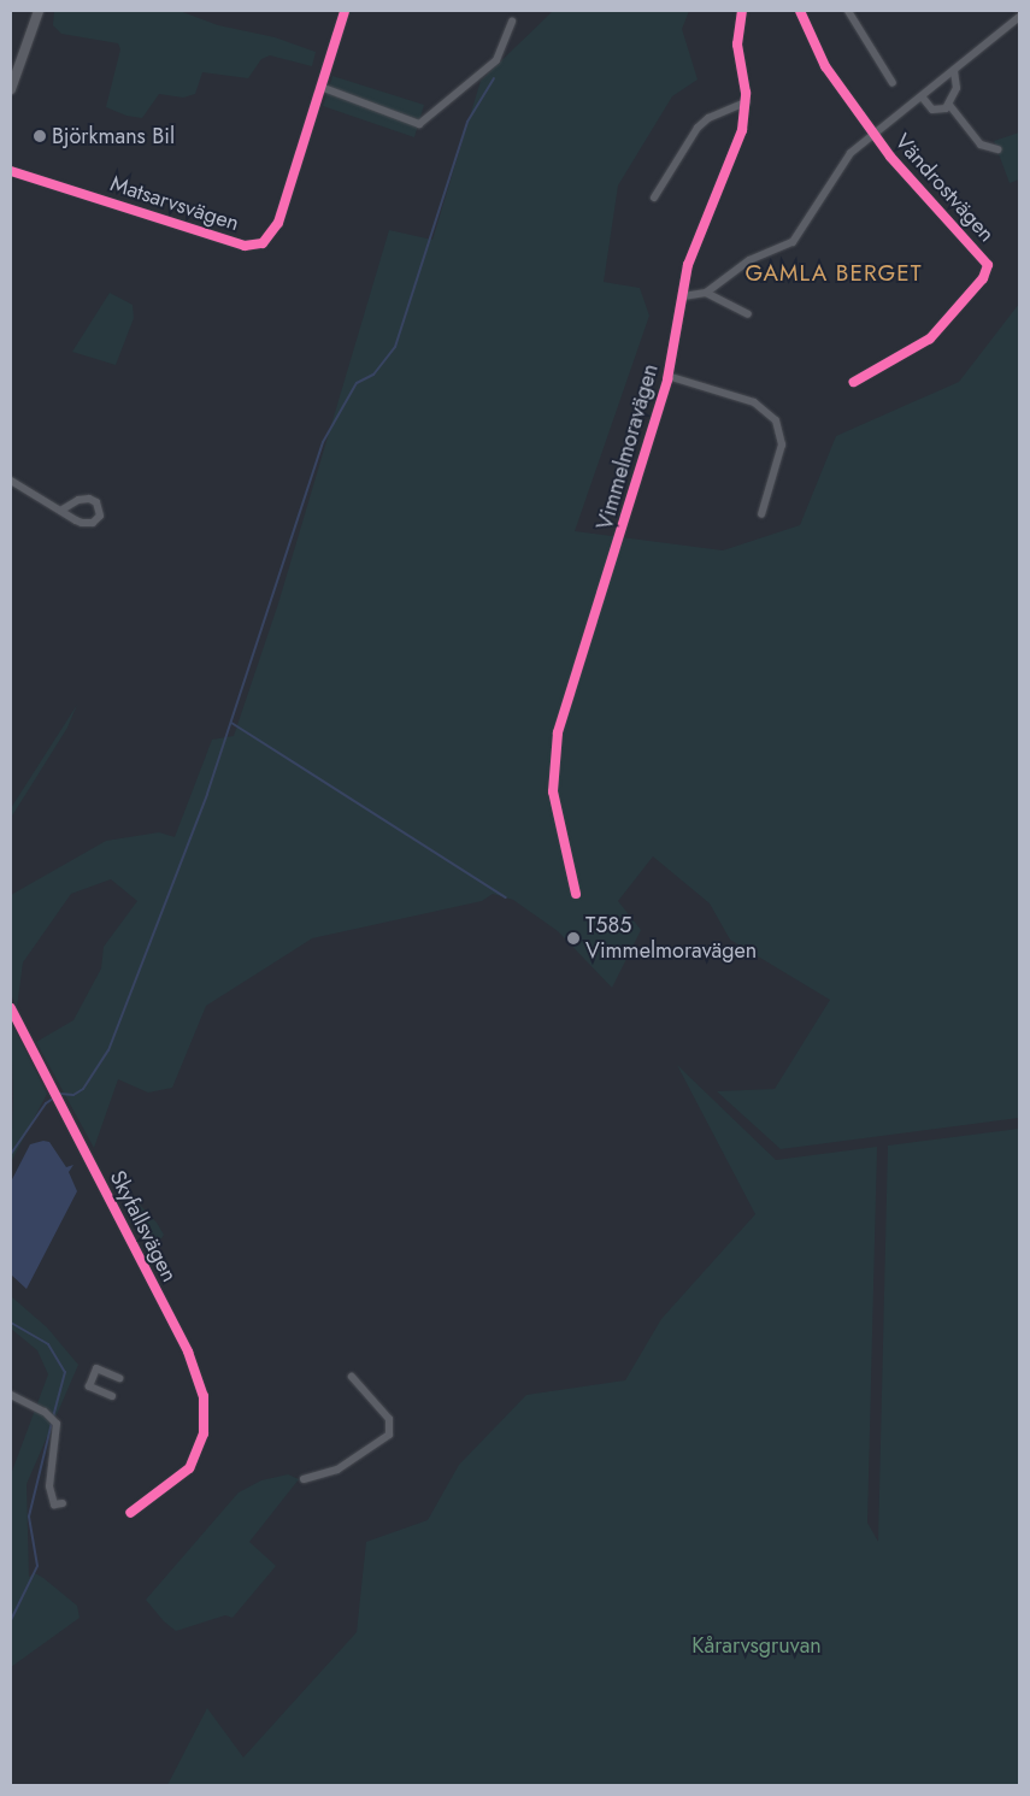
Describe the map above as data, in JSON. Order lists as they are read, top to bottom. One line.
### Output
{"streets":{"street":["Vändrostvägen","Matsarvsvägen","Vimmelmoravägen","Skyfallsvägen"]},"districts":["GAMLA BERGET"],"parks":["Kårarvsgruvan"],"places":["Björkmans Bil","T585 Vimmelmoravägen"]}
